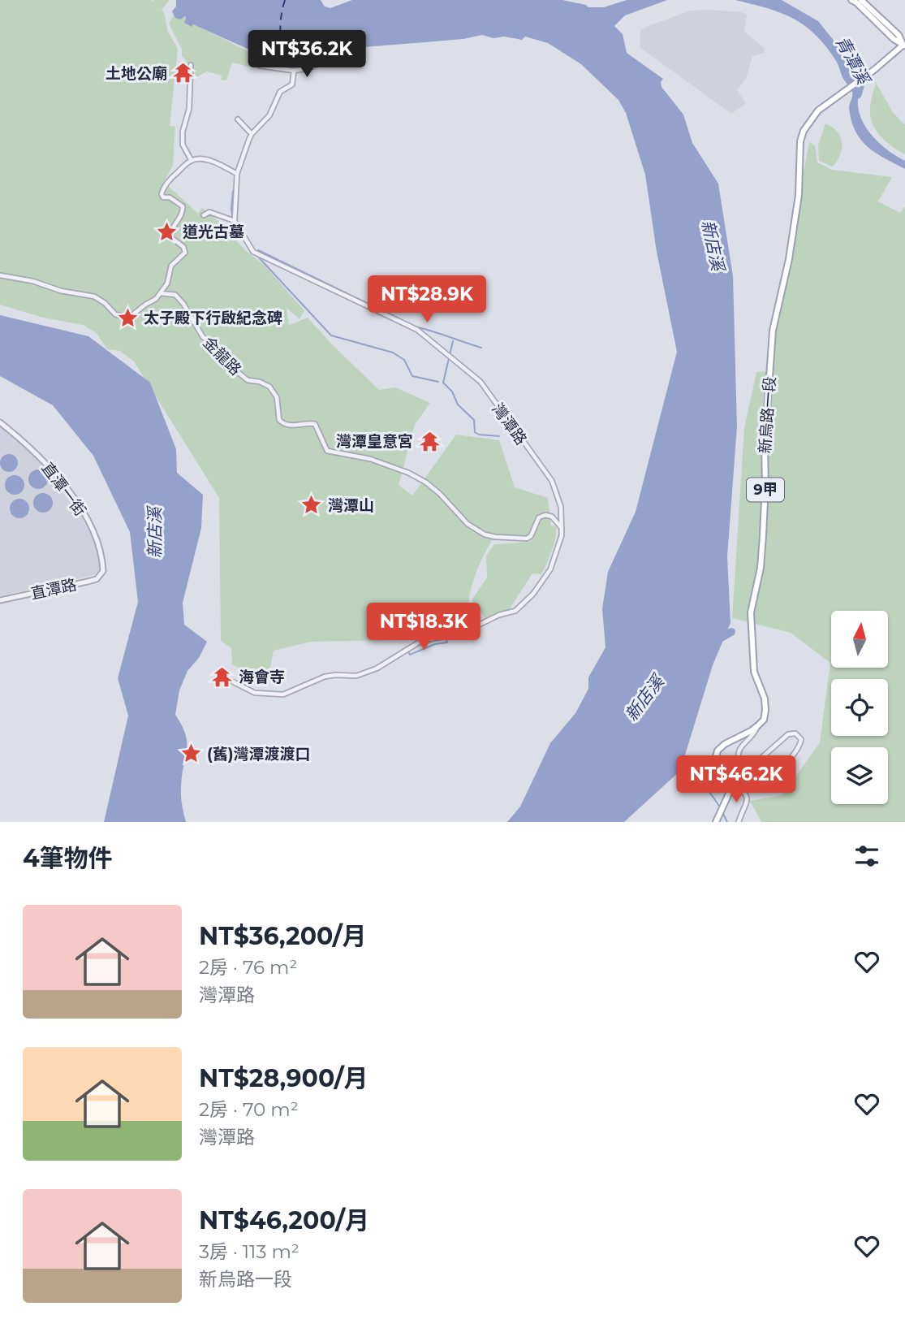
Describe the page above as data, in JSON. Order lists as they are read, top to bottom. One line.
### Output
{"streets":{"main road":["新烏路一段","9甲"],"street":["金龍路","灣潭路","直潭一街","直潭路"]},"crossings":[["金龍路","灣潭路"],["直潭一街","直潭路"]],"water":["青潭溪","新店溪"],"places":{"temple":["土地公廟","灣潭皇意宮","海會寺"],"place":["道光古墓","太子殿下行啟紀念碑","灣潭山","(舊)灣潭渡渡口"]},"north":"top","page":{"price":["NT$36.2K","NT$28.9K","NT$18.3K","NT$46.2K"],"heading":"4筆物件","list":[{"name":"NT$36,200/月","note":"2房 · 76 m² · 灣潭路"},{"name":"NT$28,900/月","note":"2房 · 70 m² · 灣潭路"},{"name":"NT$46,200/月","note":"3房 · 113 m² · 新烏路一段"}]}}
